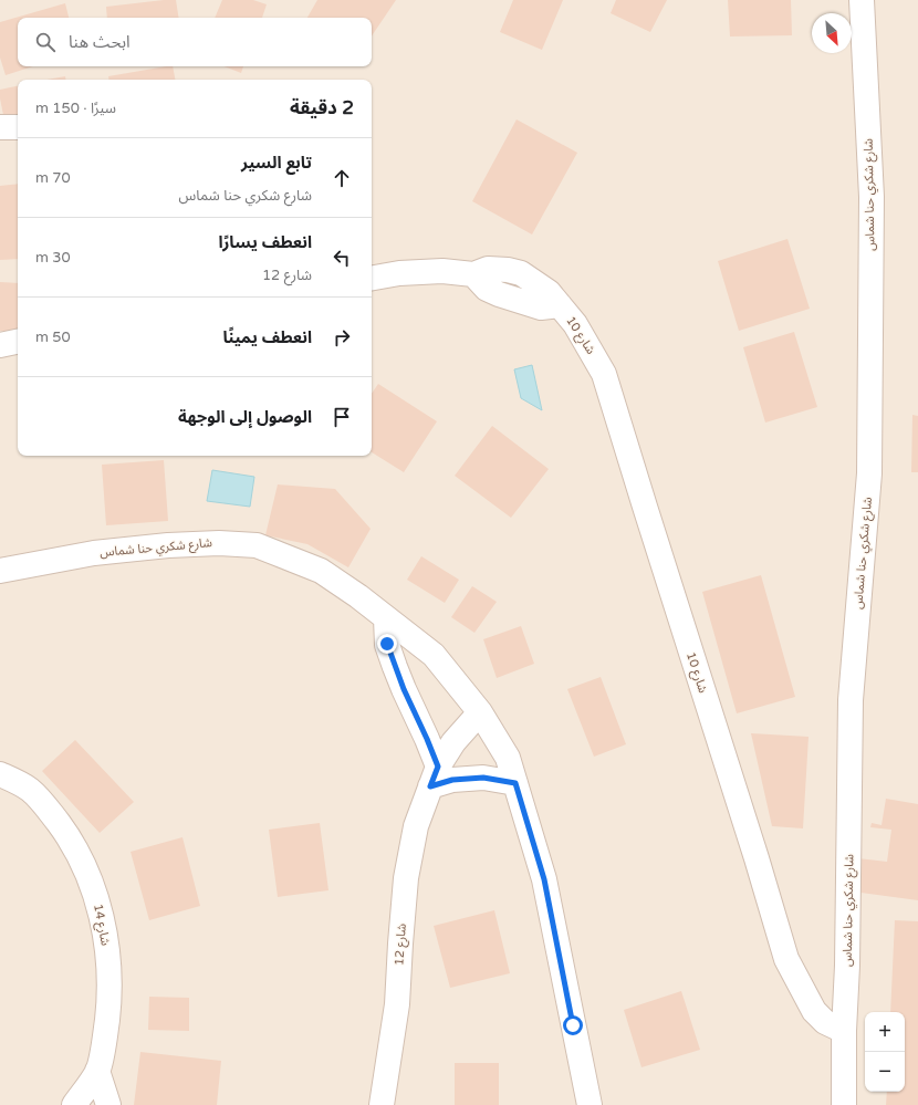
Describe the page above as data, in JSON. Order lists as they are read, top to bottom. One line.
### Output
{"streets":{"street":["شارع شكري حنا شماس","شارع 10","شارع 14","شارع 12"]},"crossings":[["شارع شكري حنا شماس","شارع 10"],["شارع شكري حنا شماس","شارع 12"]],"north":"bottom right","page":{"search":"ابحث هنا","heading":["2 دقيقة","سيرًا · 150 m"],"list":[["تابع السير","شارع شكري حنا شماس","70 m"],["انعطف يسارًا","شارع 12","30 m"],["انعطف يمينًا","50 m"],"الوصول إلى الوجهة"],"map_buttons":["+","−"]}}
